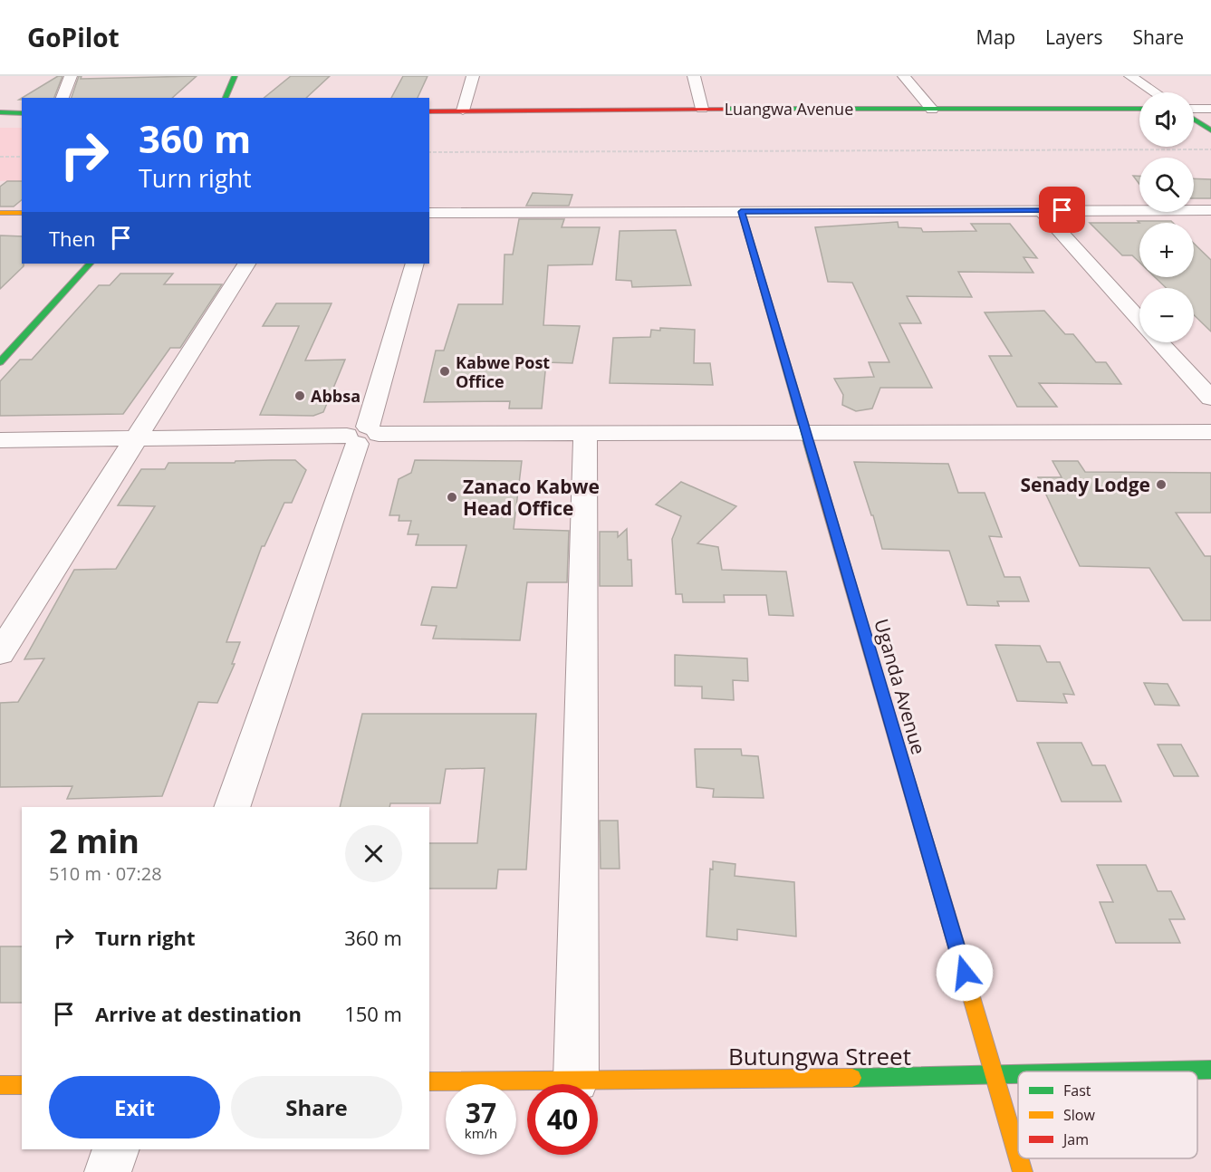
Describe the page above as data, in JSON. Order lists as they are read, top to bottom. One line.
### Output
{"streets":{"main road":["Luangwa Avenue","Uganda Avenue","Butungwa Street"]},"crossings":[["Uganda Avenue","Butungwa Street"]],"places":["Kabwe Post Office","Abbsa","Senady Lodge","Zanaco Kabwe Head Office"],"legend":["Fast","Slow","Jam"],"page":{"header":"GoPilot","nav":["Map","Layers","Share"],"map_buttons":["+","−"],"turn":["360 m","Turn right"],"then":"Then","heading":["2 min","510 m · 07:28"],"list":[{"name":"Turn right","value":"360 m"},{"name":"Arrive at destination","value":"150 m"}],"buttons":["Exit","Share"],"speed":"37 km/h","limit":"40"}}
